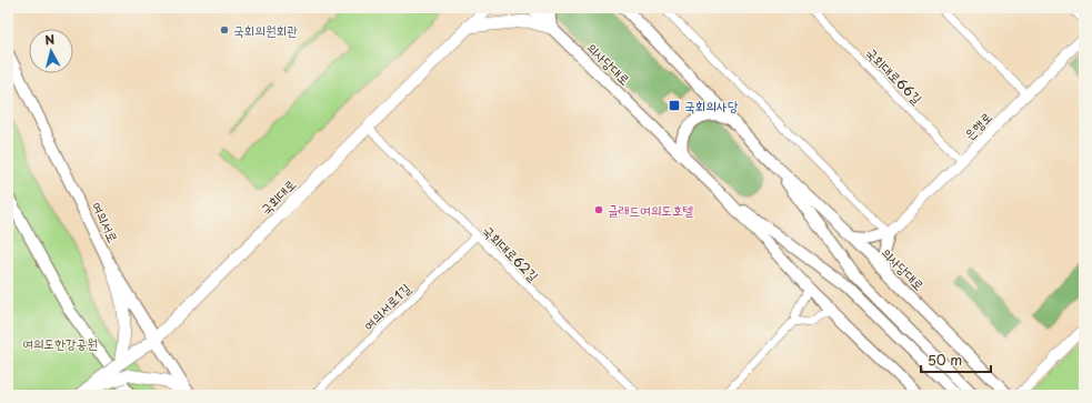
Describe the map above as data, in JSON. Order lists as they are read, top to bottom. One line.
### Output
{"streets":{"main road":["의사당대로","국회대로","여의서로"],"street":["국회대로66길","은행로","국회대로62길","여의서로1길"]},"crossings":[["국회대로66길","은행로"],["국회대로","여의서로"],["국회대로","국회대로62길"],["국회대로62길","여의서로1길"]],"parks":["여의도한강공원"],"places":{"other":["국회의원회관","글래드여의도호텔"],"transit":["국회의사당"]},"scale_bar":"50 m","north":"top"}
